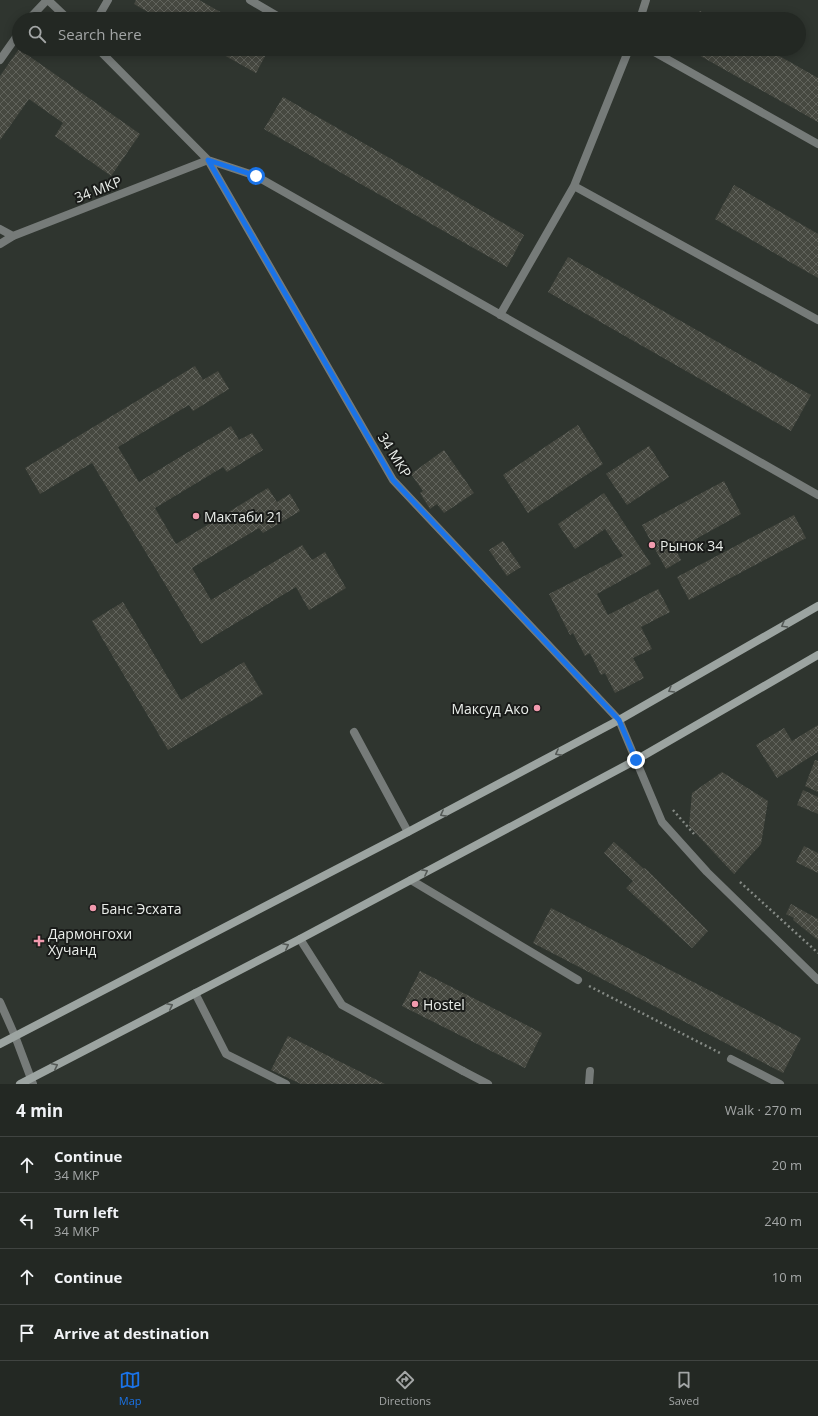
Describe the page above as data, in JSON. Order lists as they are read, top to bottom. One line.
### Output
{"streets":{"street":["34 МКР"]},"places":{"other":["Мактаби 21","Рынок 34","Максуд Ако","Банс Эсхата","Hostel"],"health":["Дармонгохи Хучанд"]},"page":{"search":"Search here","heading":["4 min","Walk · 270 m"],"list":[["Continue","34 МКР","20 m"],["Turn left","34 МКР","240 m"],["Continue","10 m"],"Arrive at destination"],"nav":["Map","Directions","Saved"]}}
